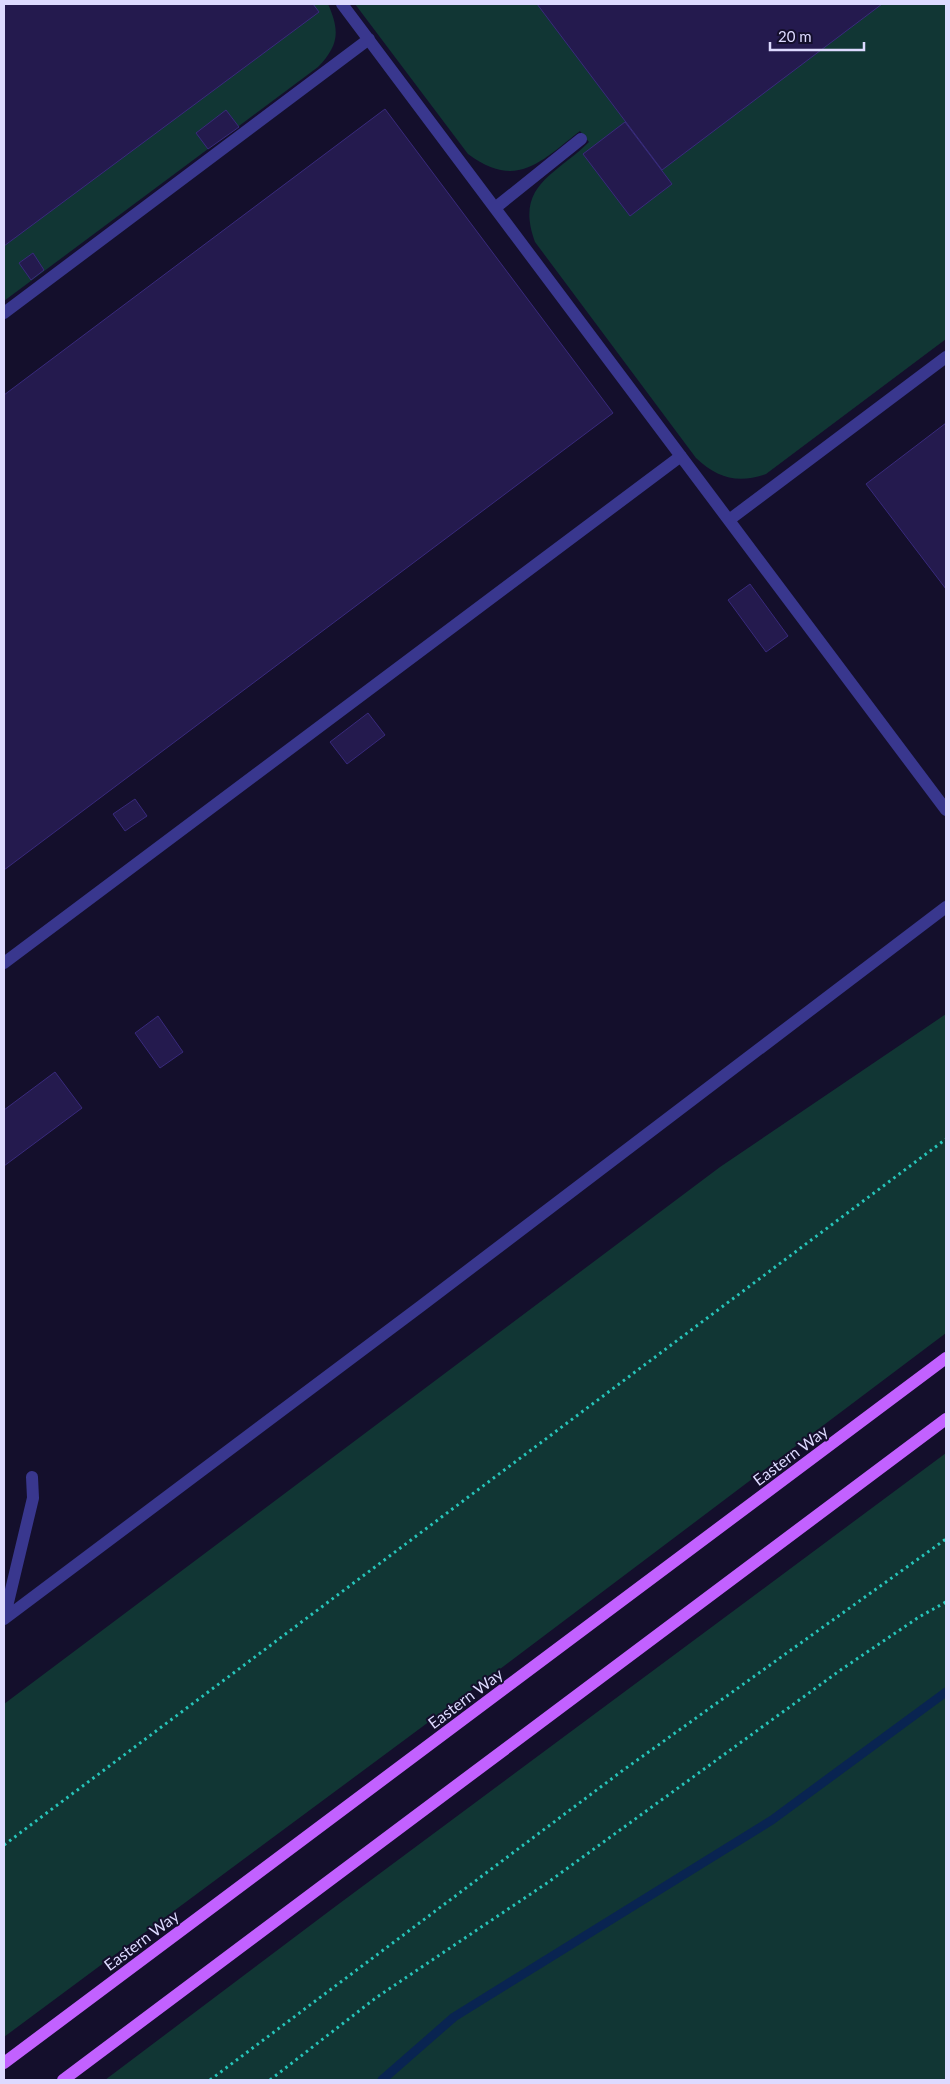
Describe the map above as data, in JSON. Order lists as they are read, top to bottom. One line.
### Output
{"streets":{"main road":["Eastern Way"]},"scale_bar":"20 m"}
